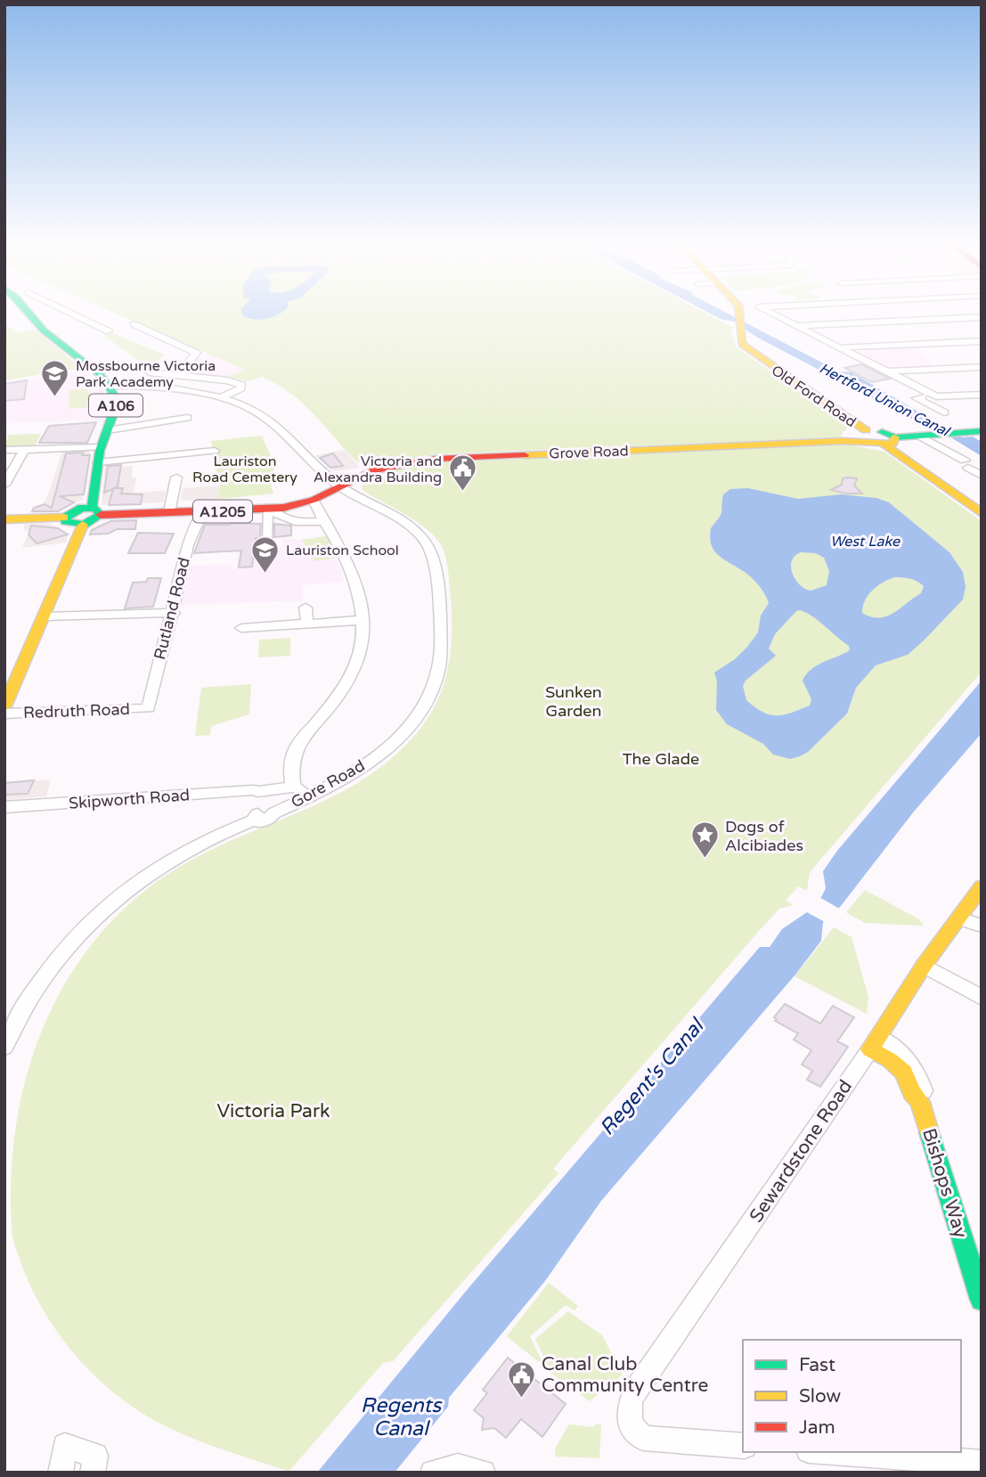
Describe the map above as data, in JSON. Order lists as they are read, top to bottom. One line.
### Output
{"streets":{"main road":["Old Ford Road","A106","Grove Road","A1205","Sewardstone Road","Bishops Way"],"street":["Rutland Road","Redruth Road","Gore Road","Skipworth Road"]},"crossings":[["Old Ford Road","Grove Road"],["A106","A1205"],["A106","Gore Road"],["Grove Road","A1205"],["Grove Road","Gore Road"],["A1205","Rutland Road"],["A1205","Gore Road"],["Rutland Road","Redruth Road"],["Gore Road","Skipworth Road"],["Sewardstone Road","Bishops Way"]],"water":["Hertford Union Canal","West Lake","Regent's Canal","Regents Canal"],"parks":["Lauriston Road Cemetery","Sunken Garden","The Glade","Victoria Park"],"places":{"school or university":["Mossbourne Victoria Park Academy","Lauriston School"],"public building":["Victoria and Alexandra Building","Canal Club Community Centre"],"place":["Dogs of Alcibiades"]},"legend":["Fast","Slow","Jam"]}
